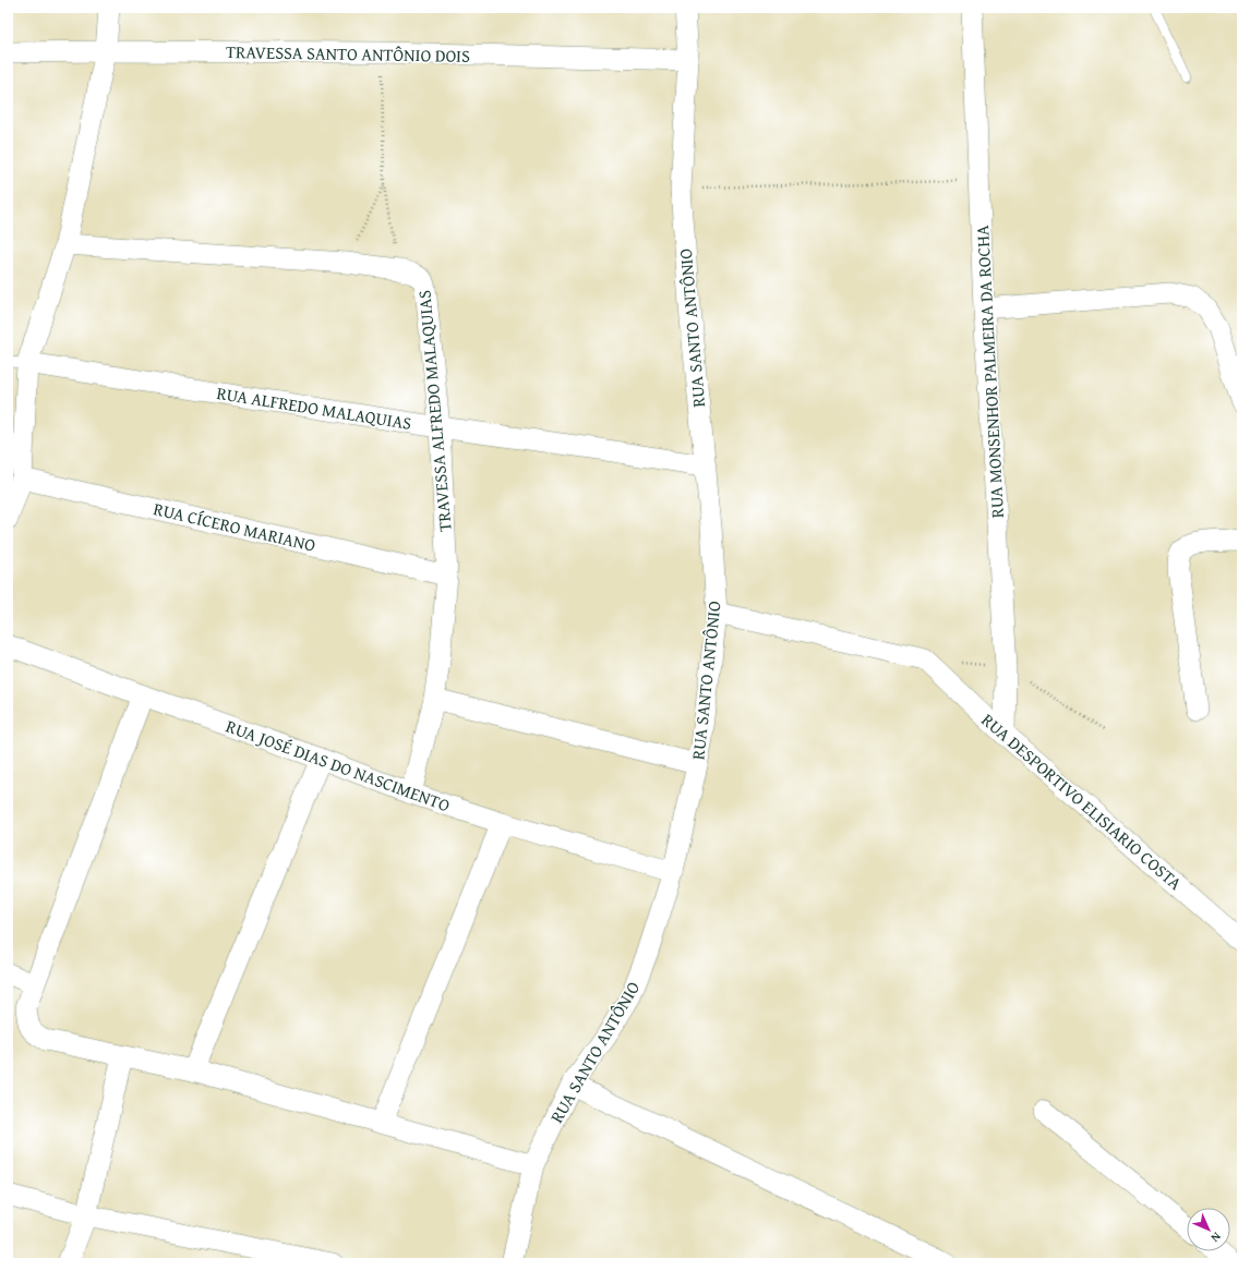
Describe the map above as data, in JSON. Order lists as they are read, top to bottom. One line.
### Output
{"streets":{"street":["TRAVESSA SANTO ANTÔNIO DOIS","RUA SANTO ANTÔNIO","RUA MONSENHOR PALMEIRA DA ROCHA","RUA ALFREDO MALAQUIAS","TRAVESSA ALFREDO MALAQUIAS","RUA CÍCERO MARIANO","RUA JOSÉ DIAS DO NASCIMENTO","RUA DESPORTIVO ELISIARIO COSTA"]},"crossings":[["TRAVESSA SANTO ANTÔNIO DOIS","RUA SANTO ANTÔNIO"],["RUA SANTO ANTÔNIO","RUA ALFREDO MALAQUIAS"],["RUA SANTO ANTÔNIO","RUA JOSÉ DIAS DO NASCIMENTO"],["RUA SANTO ANTÔNIO","RUA DESPORTIVO ELISIARIO COSTA"],["RUA MONSENHOR PALMEIRA DA ROCHA","RUA DESPORTIVO ELISIARIO COSTA"],["RUA ALFREDO MALAQUIAS","TRAVESSA ALFREDO MALAQUIAS"],["TRAVESSA ALFREDO MALAQUIAS","RUA CÍCERO MARIANO"],["TRAVESSA ALFREDO MALAQUIAS","RUA JOSÉ DIAS DO NASCIMENTO"]],"north":"bottom right"}
